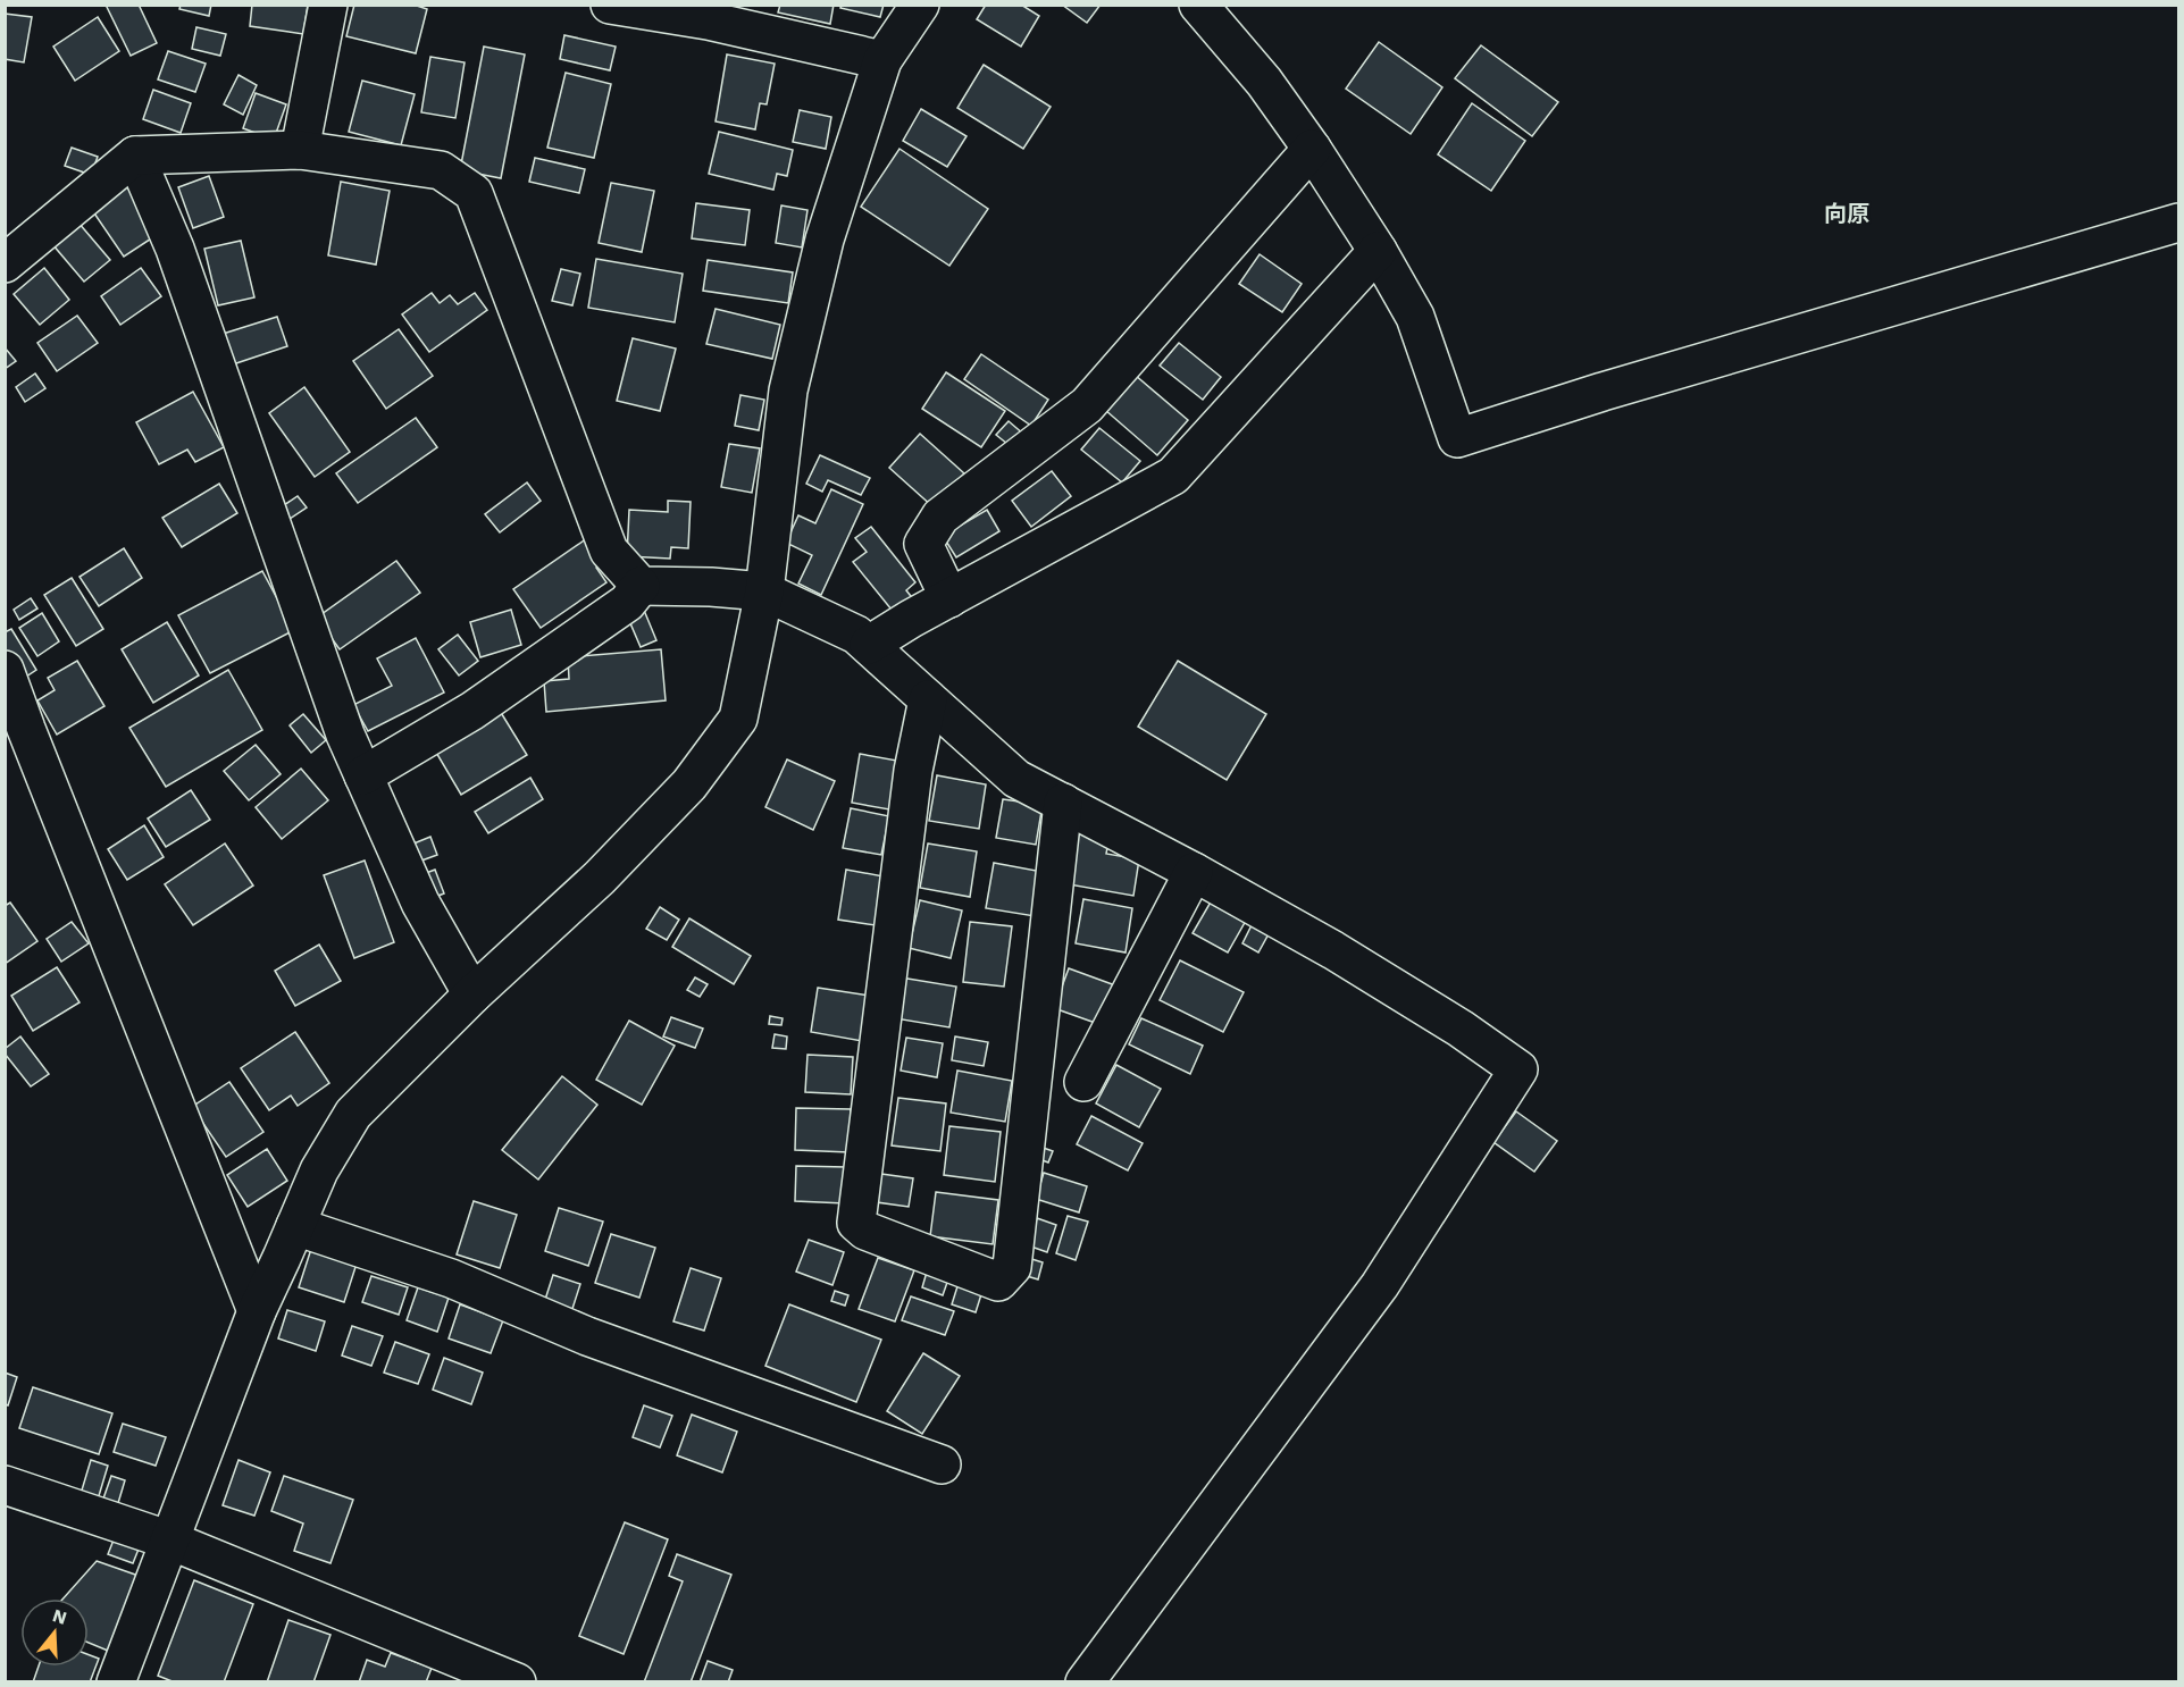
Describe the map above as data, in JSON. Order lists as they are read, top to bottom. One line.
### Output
{"districts":["向原"],"north":"top"}
